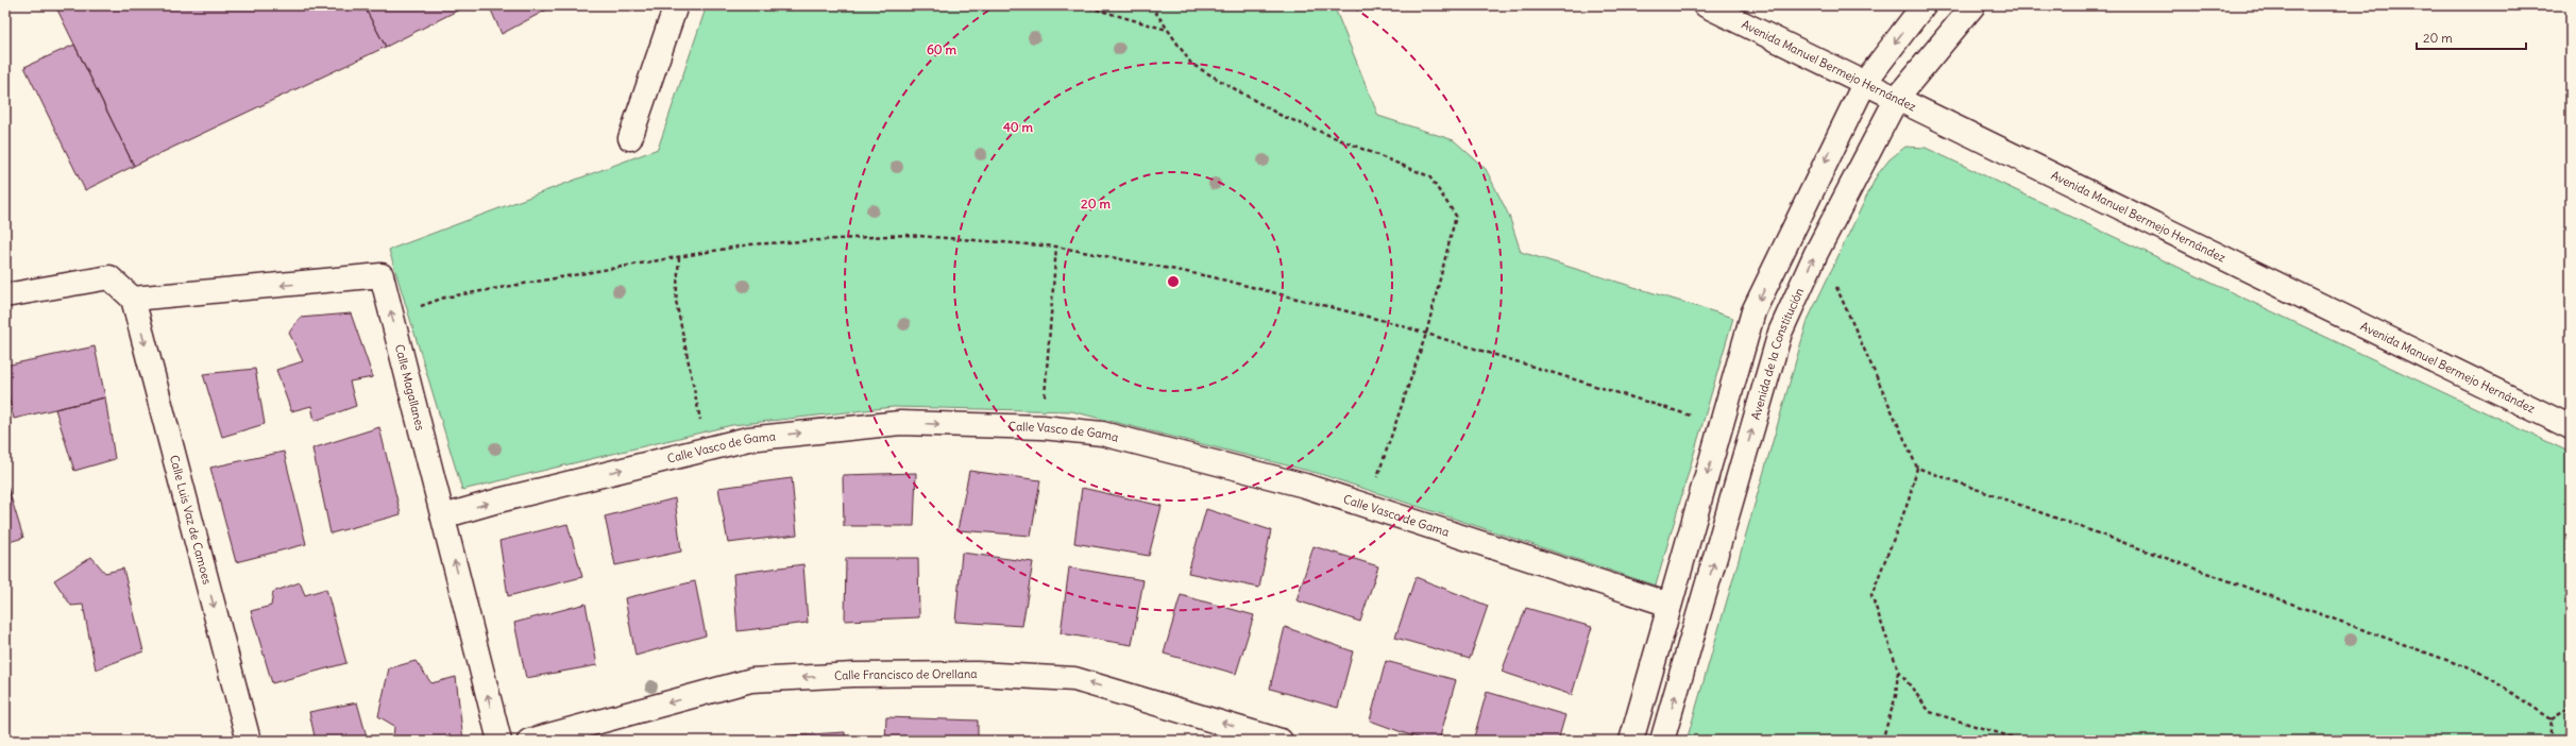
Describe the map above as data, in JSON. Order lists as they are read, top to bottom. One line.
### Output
{"streets":{"street":["Avenida Manuel Bermejo Hernández","Avenida de la Constitución","Calle Magallanes","Calle Vasco de Gama","Calle Luis Vaz de Camoes","Calle Francisco de Orellana"]},"crossings":[["Avenida Manuel Bermejo Hernández","Avenida de la Constitución"],["Calle Magallanes","Calle Vasco de Gama"],["Calle Magallanes","Calle Luis Vaz de Camoes"]],"one_way":["Calle Vasco de Gama","Calle Luis Vaz de Camoes","Calle Francisco de Orellana"],"scale_bar":"20 m","rings":["60 m","40 m","20 m"]}
